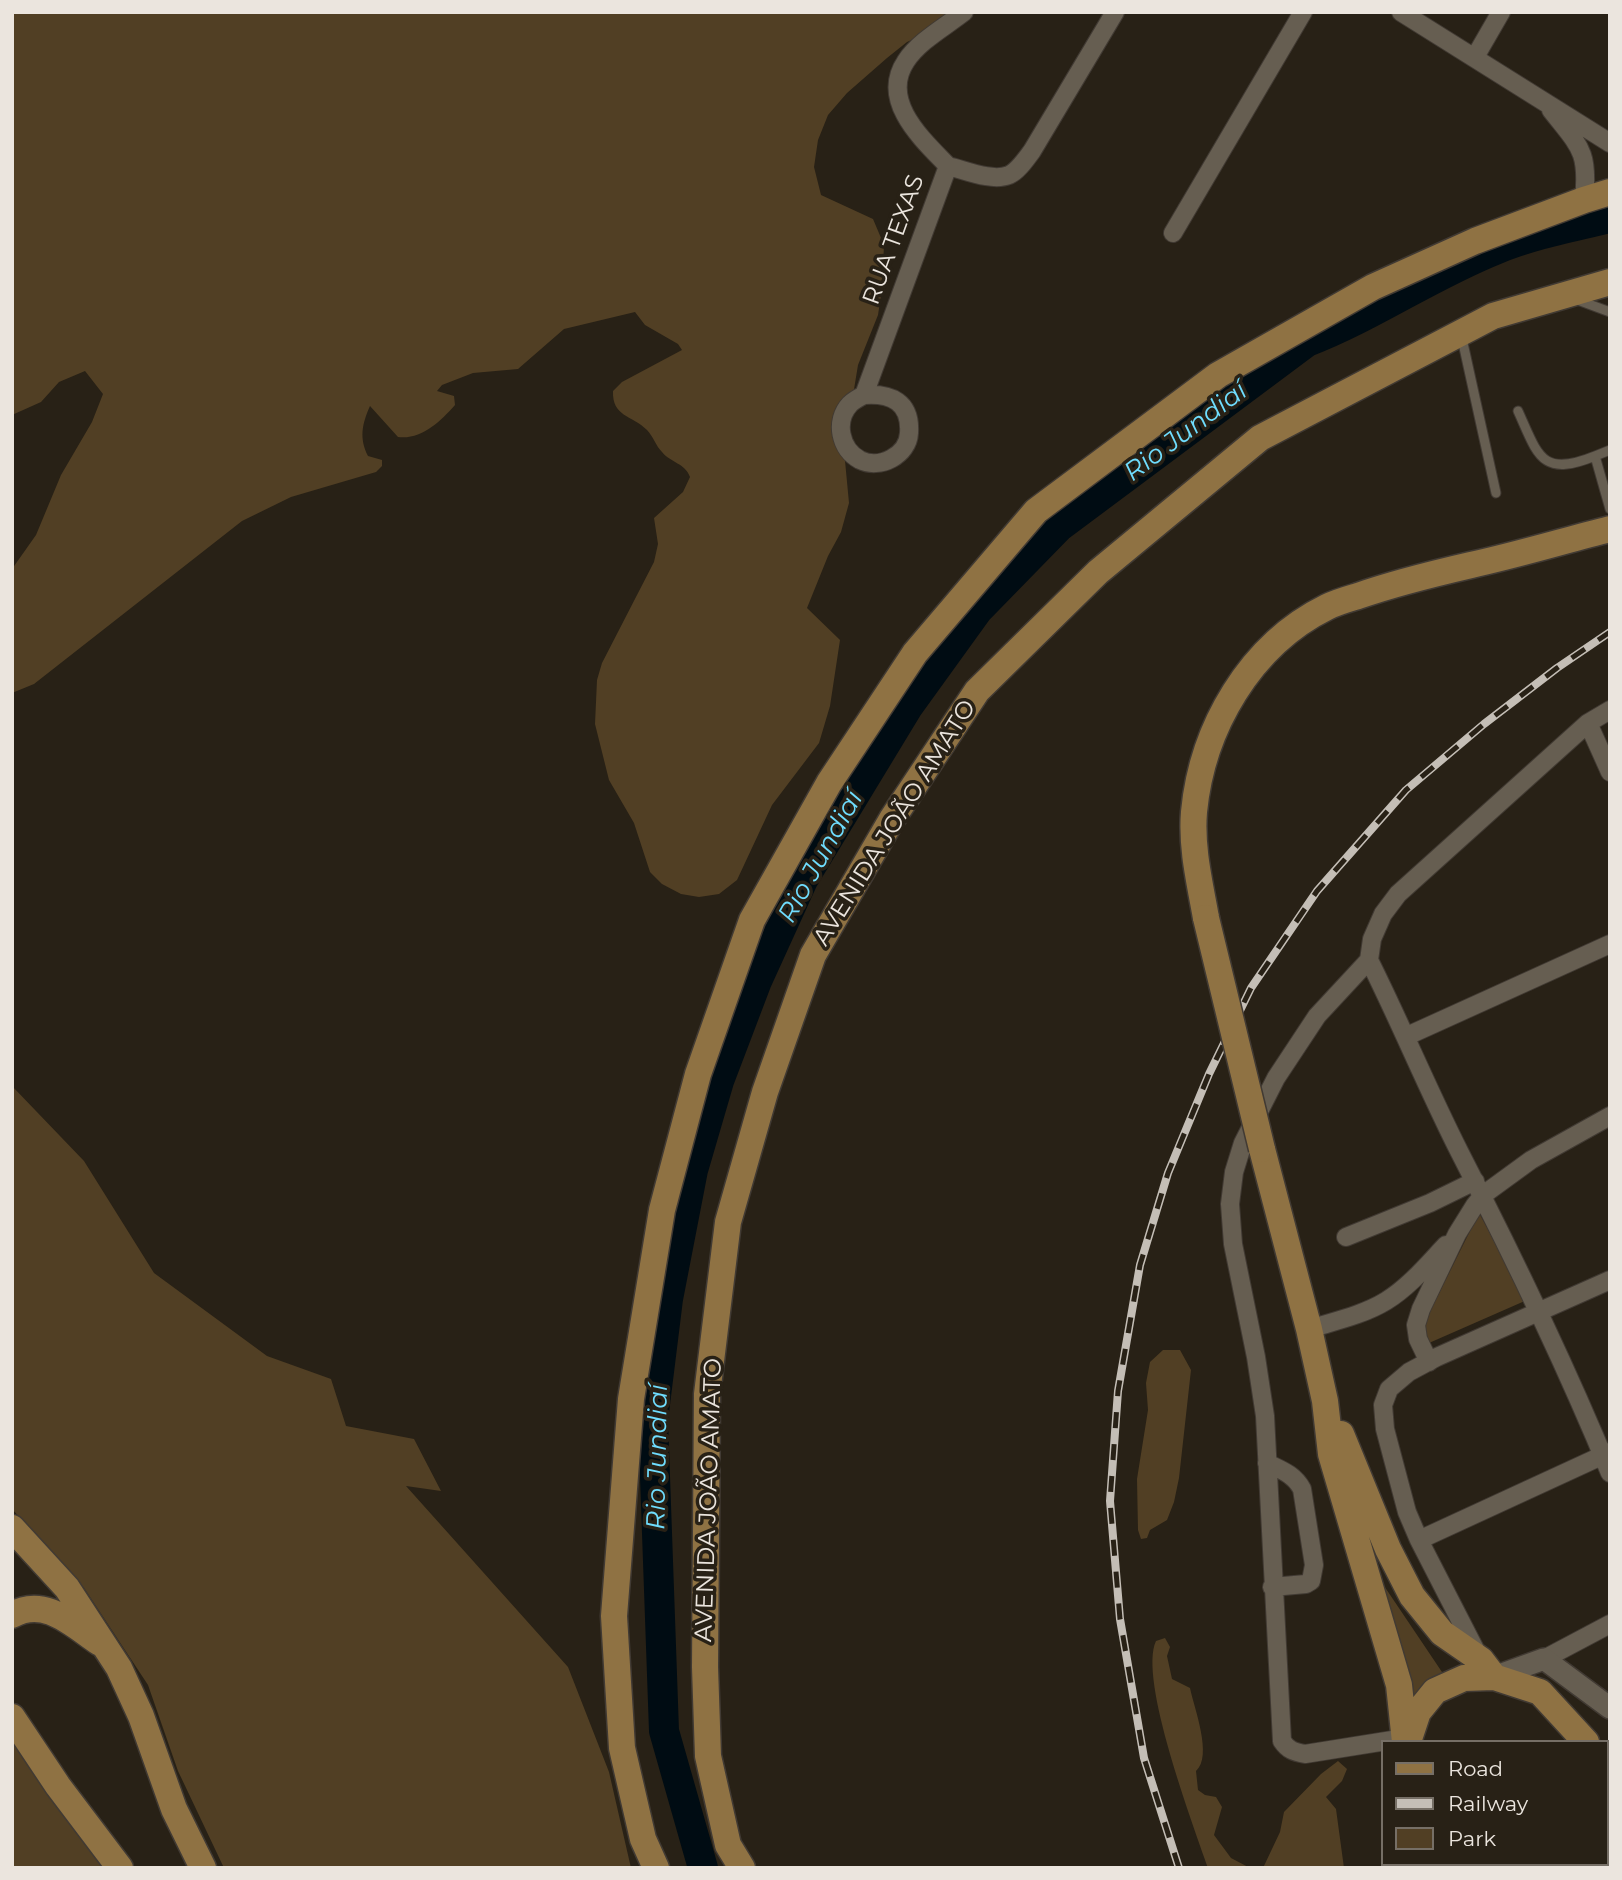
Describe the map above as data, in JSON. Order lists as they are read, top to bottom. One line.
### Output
{"streets":{"main road":["AVENIDA JOÃO AMATO"],"street":["RUA TEXAS"]},"water":["Rio Jundiaí"],"legend":["Road","Railway","Park"]}
